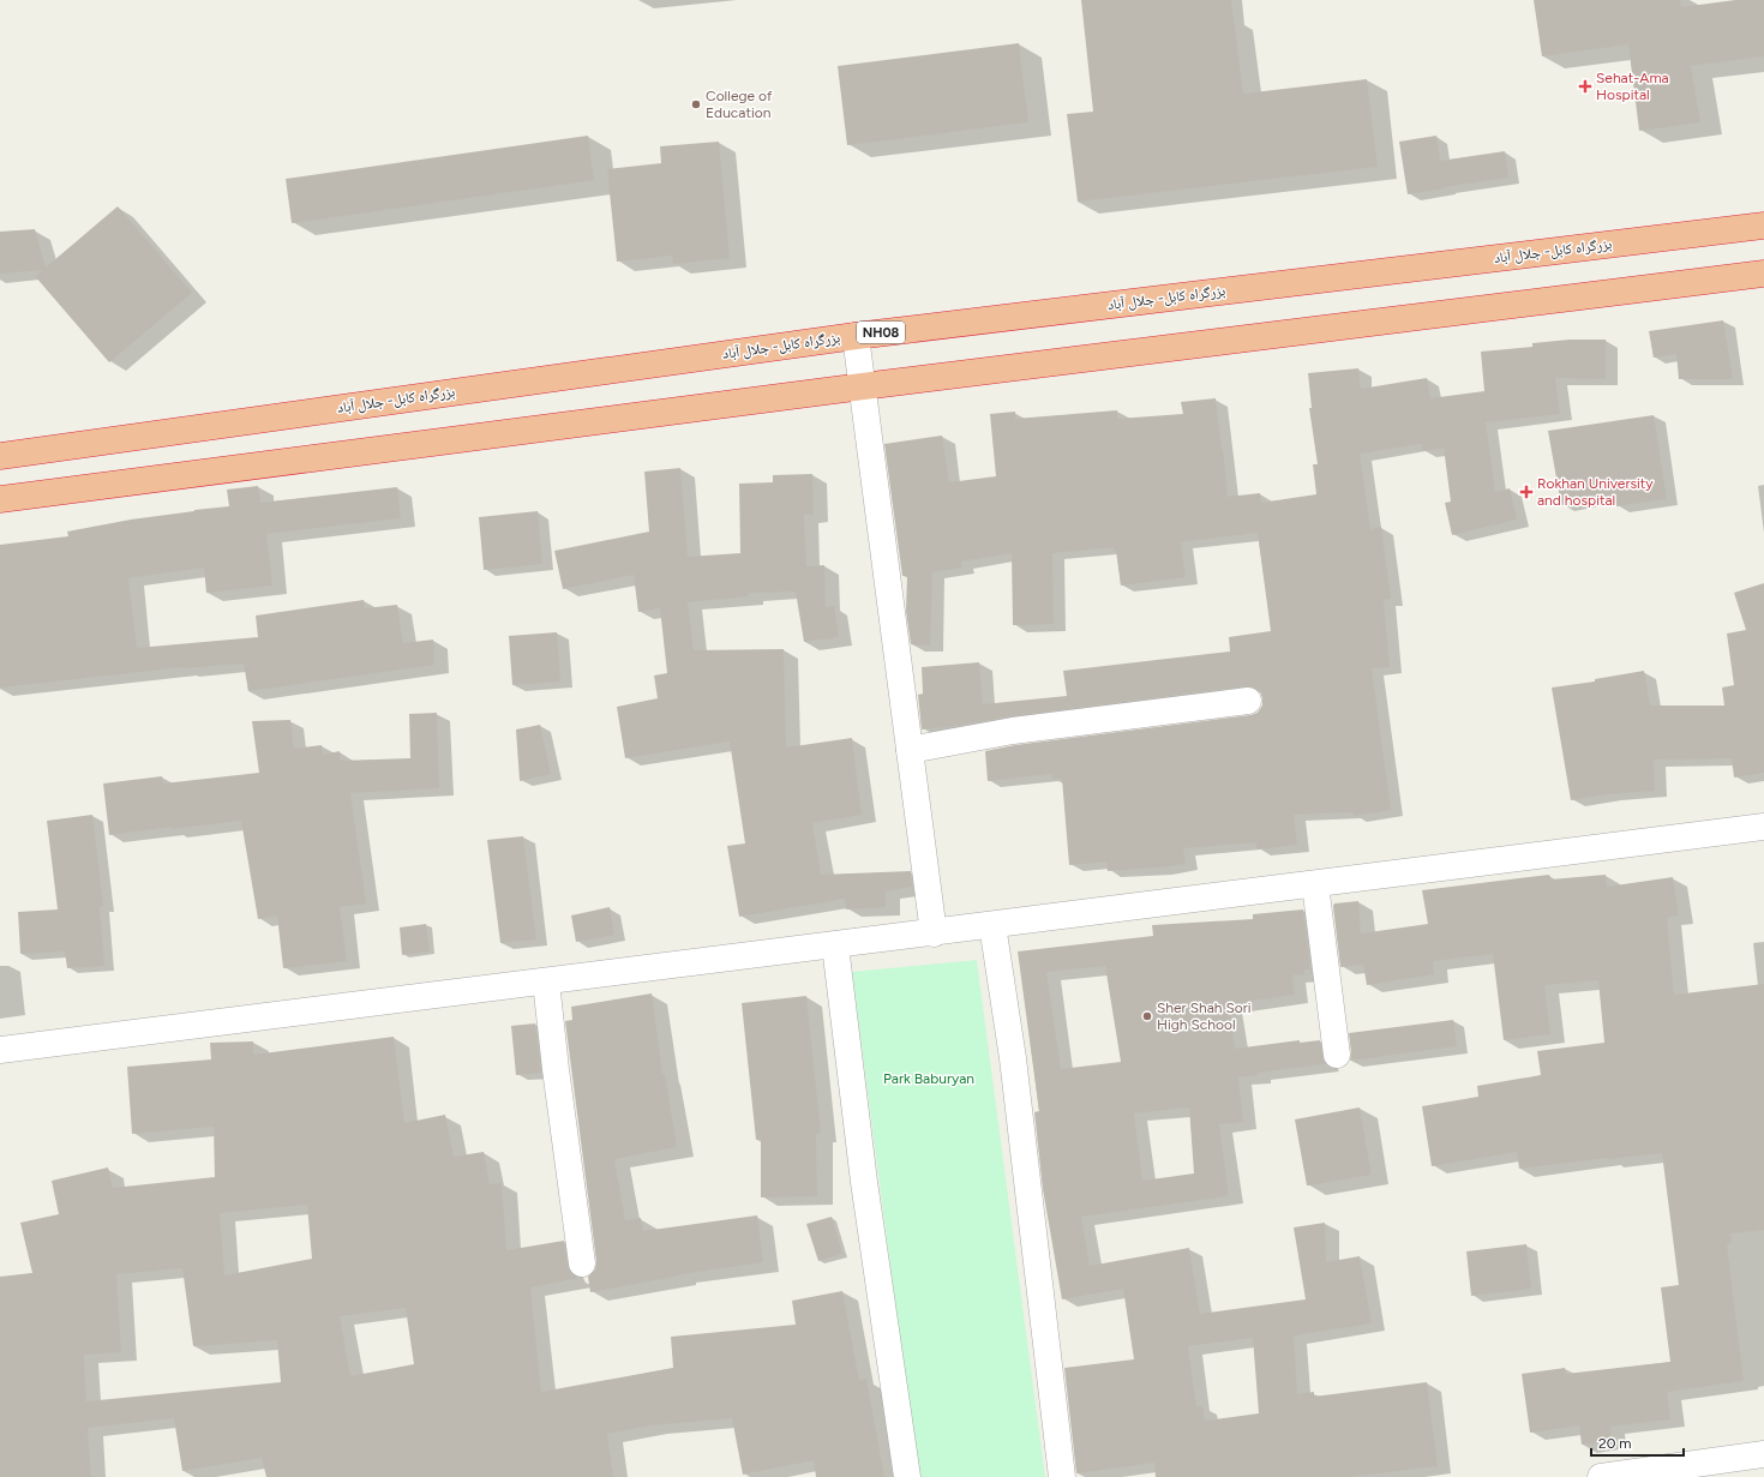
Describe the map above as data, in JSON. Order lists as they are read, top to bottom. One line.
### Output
{"streets":{"highway":["بزرگراه کابل- جلال آباد","NH08"]},"parks":["Park Baburyan"],"places":{"health":["Sehat-Ama Hospital","Rokhan University and hospital"],"other":["College of Education","Sher Shah Sori High School"]},"scale_bar":"20 m"}
